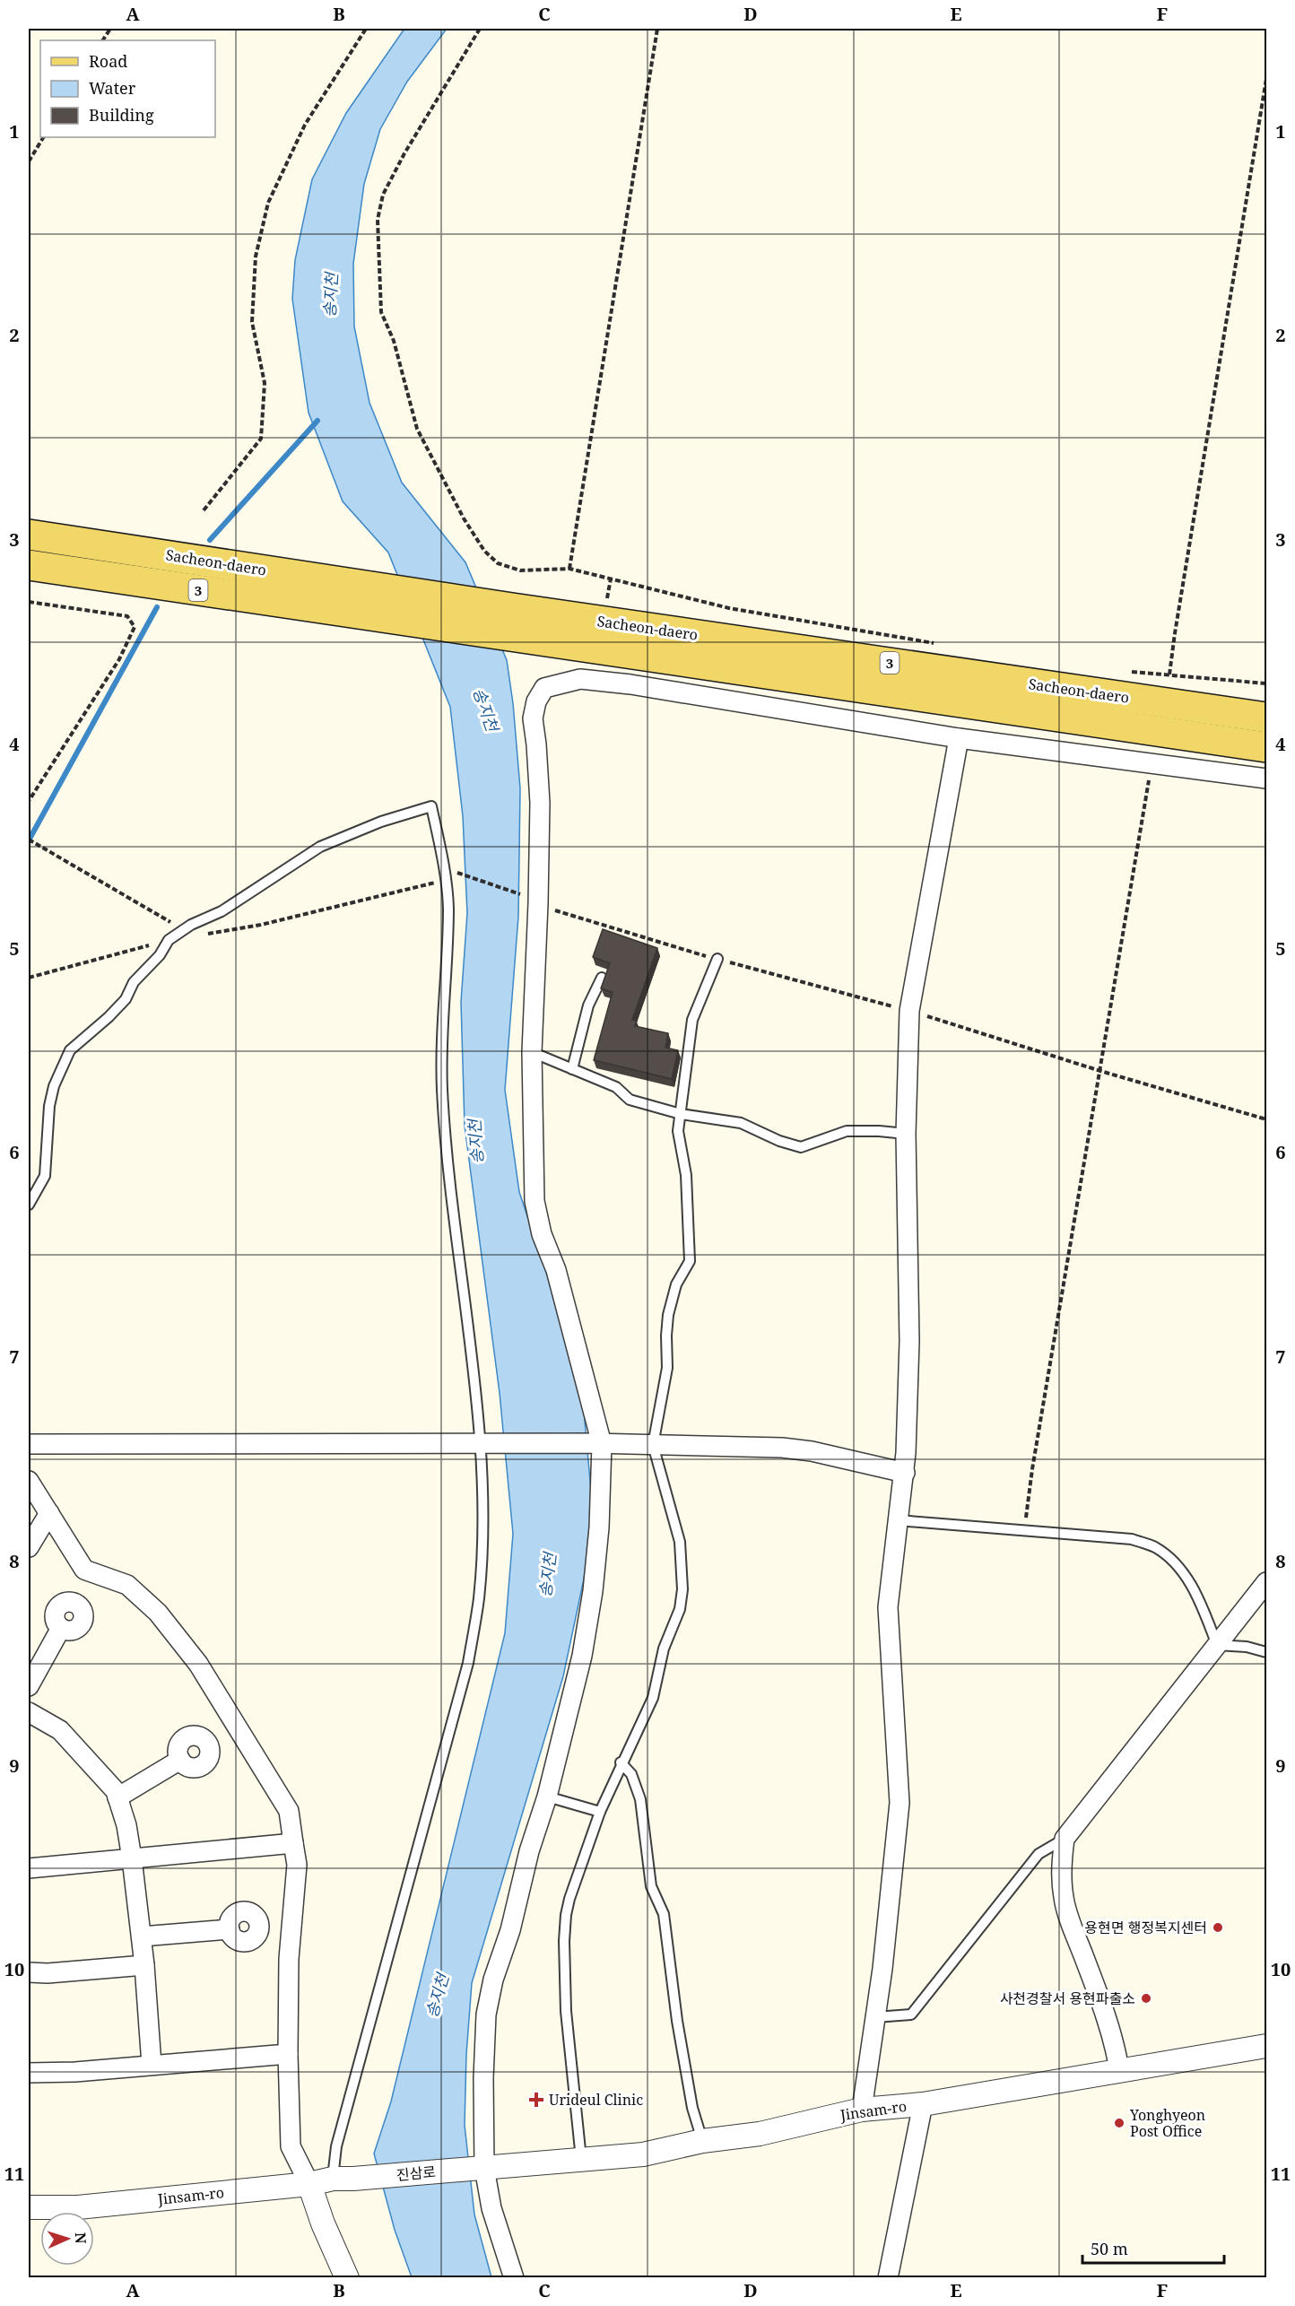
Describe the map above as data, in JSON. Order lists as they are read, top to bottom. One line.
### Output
{"streets":{"main road":["Sacheon-daero","3"],"street":["Jinsam-ro","진삼로"]},"crossings":[["Jinsam-ro","진삼로"]],"water":["송지천"],"places":{"other":["용현면 행정복지센터","사천경찰서 용현파출소","Yonghyeon Post Office"],"health":["Urideul Clinic"]},"legend":["Road","Water","Building"],"scale_bar":"50 m","north":"right","grid":{"columns":["A","B","C","D","E","F"],"rows":["1","2","3","4","5","6","7","8","9","10","11"]}}
